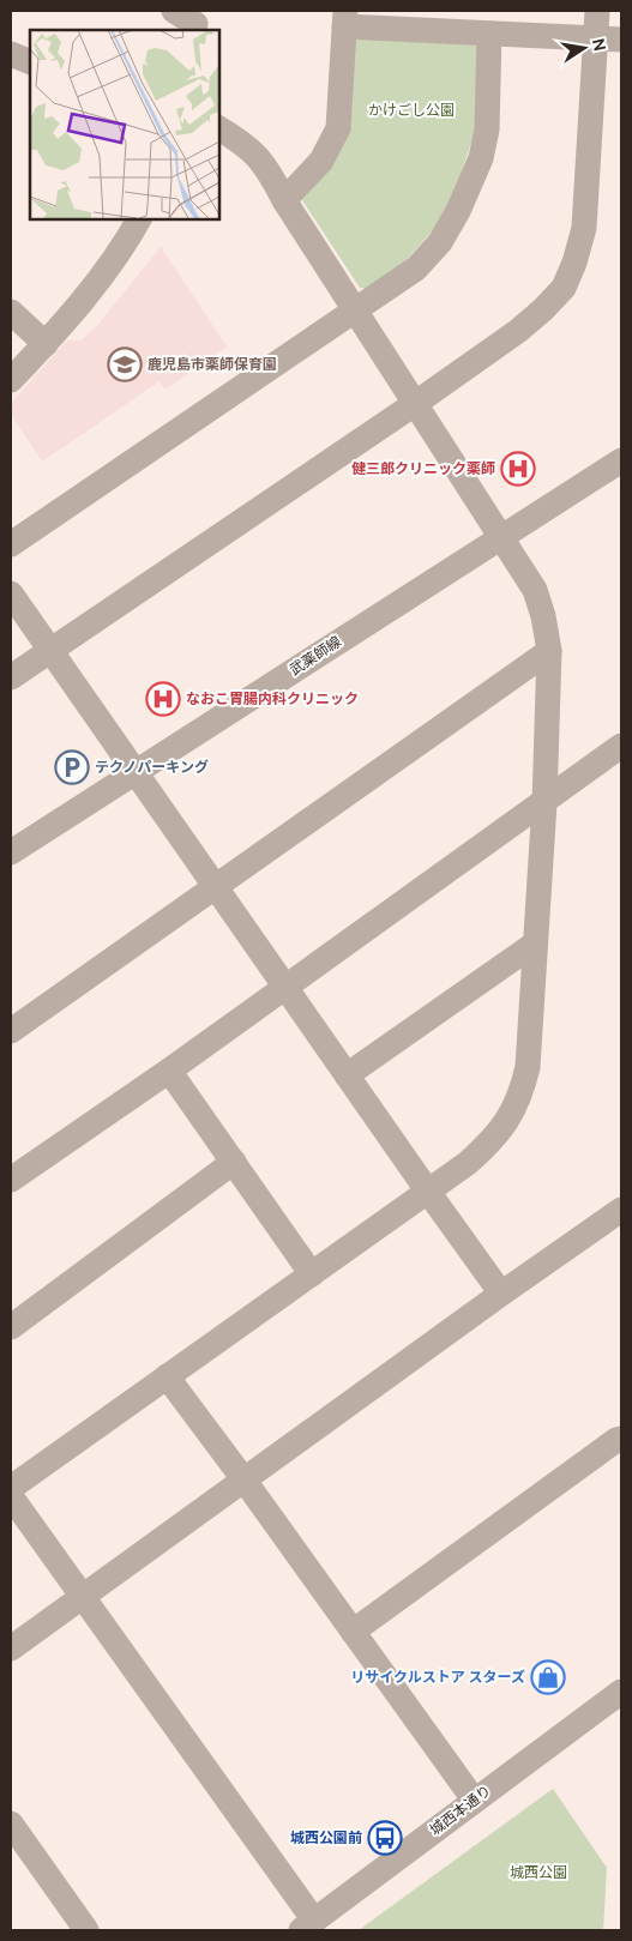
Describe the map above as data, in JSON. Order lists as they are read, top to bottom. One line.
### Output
{"streets":{"street":["武薬師線","城西本通り"]},"parks":["かけごし公園","城西公園"],"places":{"school or university":["鹿児島市薬師保育園"],"hospital":["健三郎クリニック薬師","なおこ胃腸内科クリニック"],"parking":["テクノパーキング"],"shop":["リサイクルストア スターズ"],"bus stop":["城西公園前"]},"north":"right"}
